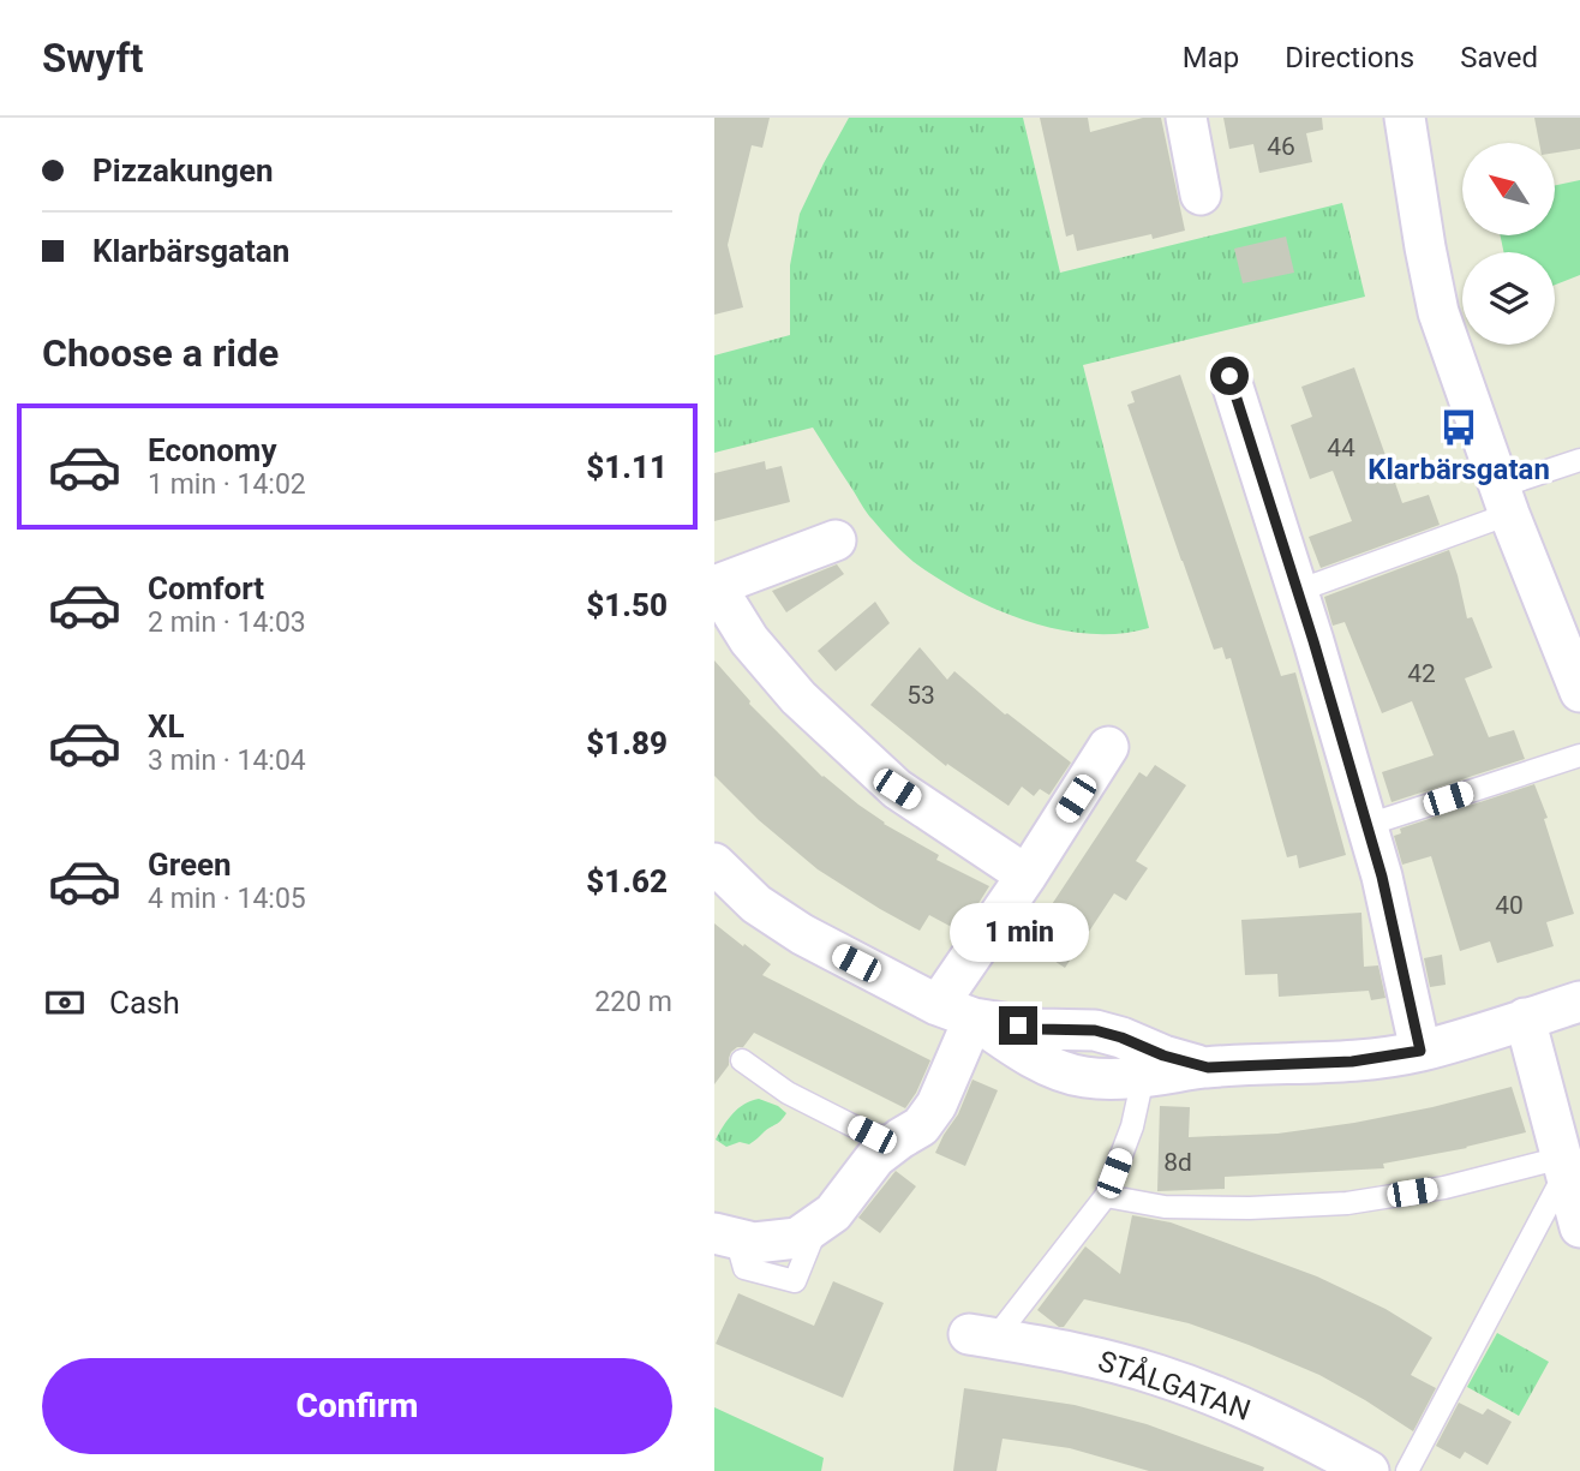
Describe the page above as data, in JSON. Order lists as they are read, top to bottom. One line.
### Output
{"streets":{"street":["STÅLGATAN"]},"places":{"bus stop":["Klarbärsgatan"]},"house_numbers":["46","44","42","53","40","8d"],"north":"top left","page":{"header":"Swyft","nav":["Map","Directions","Saved"],"banner":["Pizzakungen","Klarbärsgatan"],"heading":"Choose a ride","list":[{"name":"Economy","note":"1 min · 14:02","value":"$1.11"},{"name":"Comfort","note":"2 min · 14:03","value":"$1.50"},{"name":"XL","note":"3 min · 14:04","value":"$1.89"},{"name":"Green","note":"4 min · 14:05","value":"$1.62"}],"bubble":"1 min","pay":["Cash","220 m"],"buttons":"Confirm"}}
